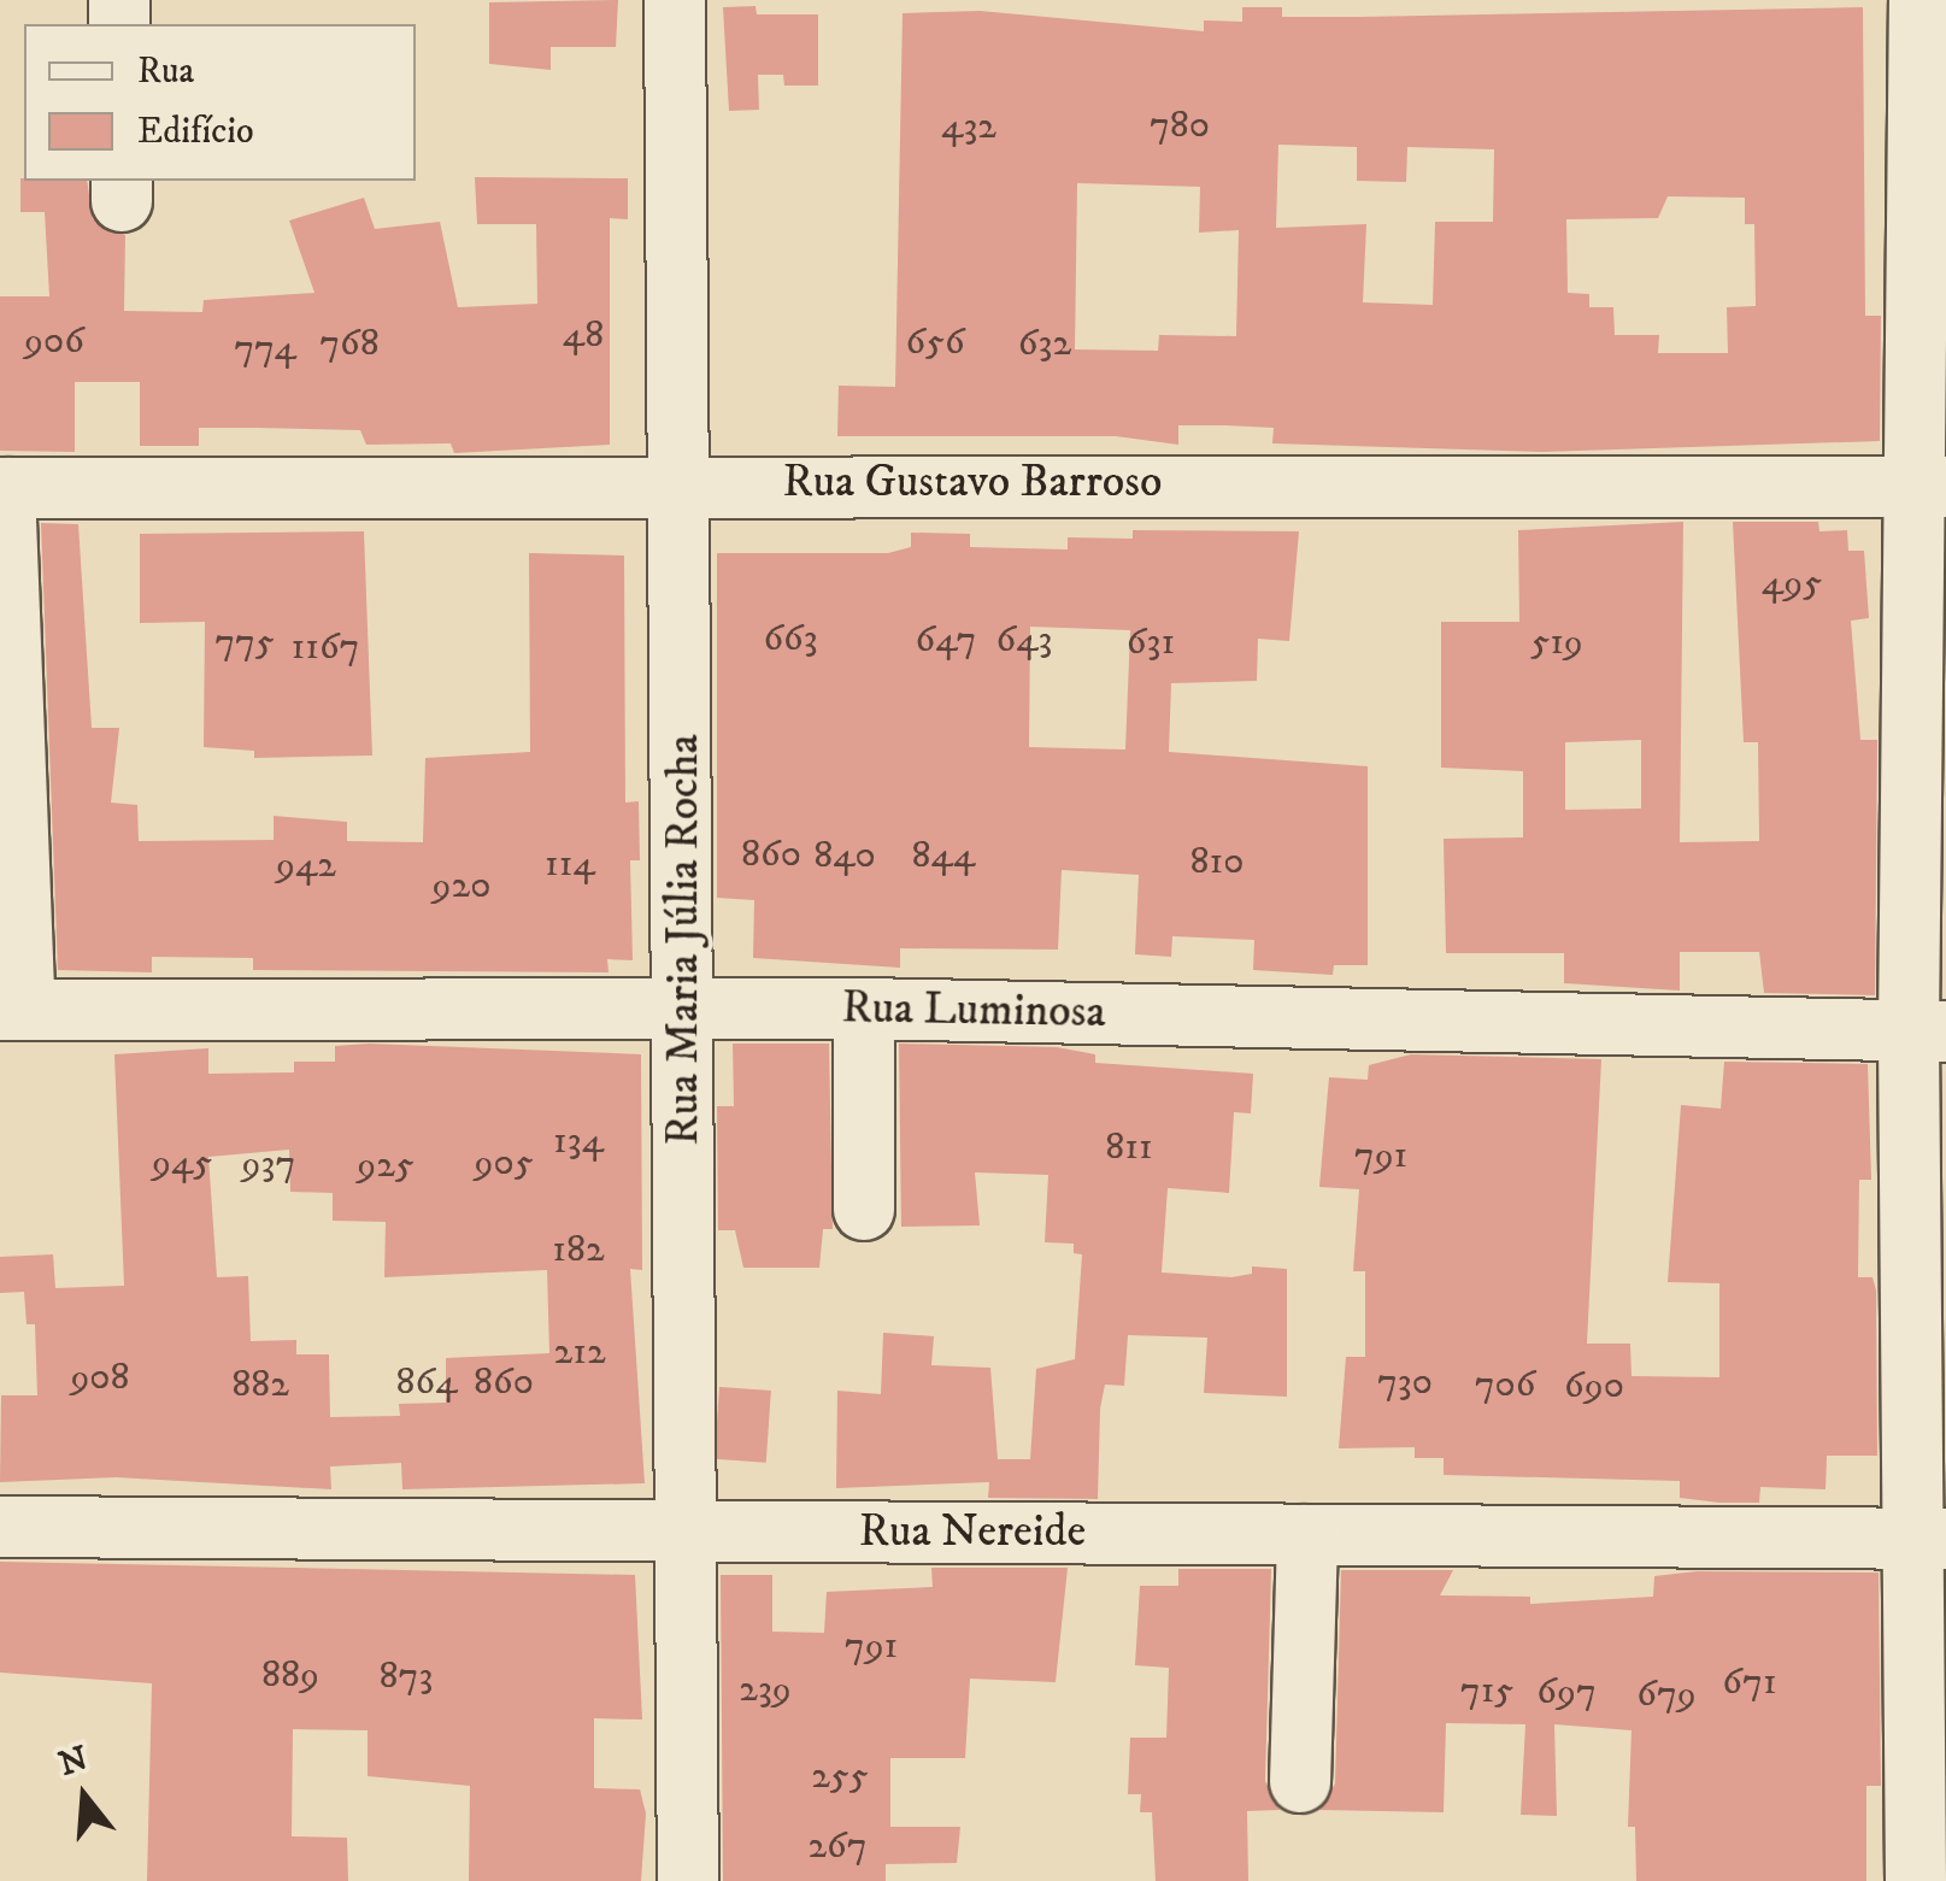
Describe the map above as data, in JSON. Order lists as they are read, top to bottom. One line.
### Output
{"streets":{"street":["Rua Gustavo Barroso","Rua Maria Júlia Rocha","Rua Luminosa","Rua Nereide"]},"crossings":[["Rua Gustavo Barroso","Rua Maria Júlia Rocha"],["Rua Maria Júlia Rocha","Rua Luminosa"],["Rua Maria Júlia Rocha","Rua Nereide"]],"house_numbers":["780","432","48","906","656","768","632","774","495","663","647","643","775","631","519","1167","860","840","844","810","114","942","920","134","811","791","945","905","937","925","182","212","908","864","860","730","882","706","690","791","889","873","671","239","715","697","679","255","267"],"legend":["Rua","Edifício"],"north":"top"}
